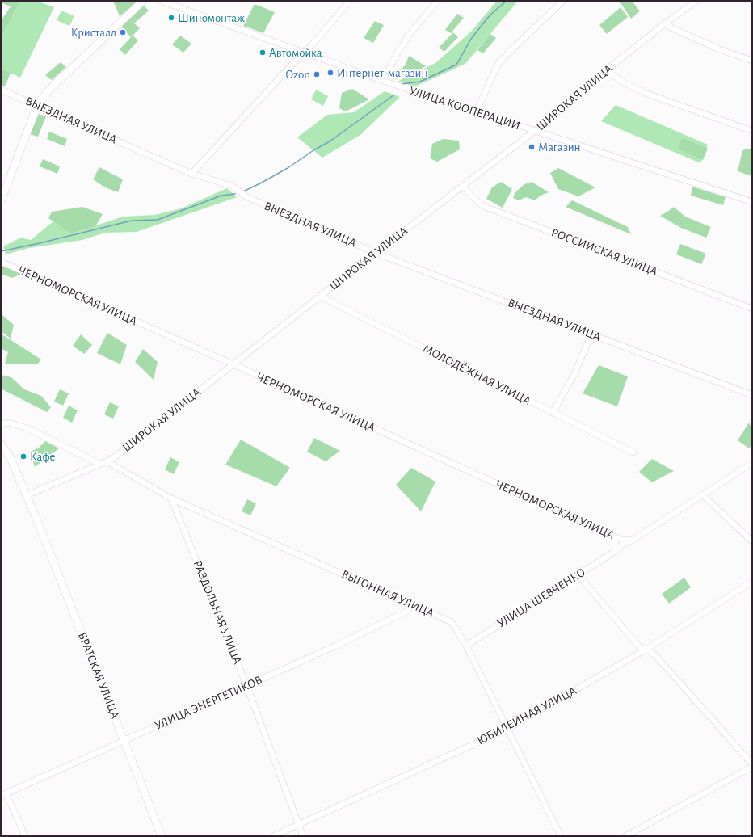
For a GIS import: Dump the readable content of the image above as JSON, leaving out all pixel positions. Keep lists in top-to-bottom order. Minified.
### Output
{"streets":{"main road":["БРАТСКАЯ УЛИЦА"],"street":["ШИРОКАЯ УЛИЦА","УЛИЦА КООПЕРАЦИИ","ВЫЕЗДНАЯ УЛИЦА","РОССИЙСКАЯ УЛИЦА","ЧЕРНОМОРСКАЯ УЛИЦА","МОЛОДЁЖНАЯ УЛИЦА","ВЫГОННАЯ УЛИЦА","УЛИЦА ШЕВЧЕНКО","РАЗДОЛЬНАЯ УЛИЦА","УЛИЦА ЭНЕРГЕТИКОВ","ЮБИЛЕЙНАЯ УЛИЦА"]},"crossings":[["ШИРОКАЯ УЛИЦА","УЛИЦА КООПЕРАЦИИ"],["ШИРОКАЯ УЛИЦА","ВЫЕЗДНАЯ УЛИЦА"],["ШИРОКАЯ УЛИЦА","РОССИЙСКАЯ УЛИЦА"],["ШИРОКАЯ УЛИЦА","ЧЕРНОМОРСКАЯ УЛИЦА"],["ШИРОКАЯ УЛИЦА","МОЛОДЁЖНАЯ УЛИЦА"],["ШИРОКАЯ УЛИЦА","ВЫГОННАЯ УЛИЦА"],["ШИРОКАЯ УЛИЦА","БРАТСКАЯ УЛИЦА"],["ЧЕРНОМОРСКАЯ УЛИЦА","УЛИЦА ШЕВЧЕНКО"],["ВЫГОННАЯ УЛИЦА","УЛИЦА ШЕВЧЕНКО"],["ВЫГОННАЯ УЛИЦА","РАЗДОЛЬНАЯ УЛИЦА"],["ВЫГОННАЯ УЛИЦА","УЛИЦА ЭНЕРГЕТИКОВ"],["ВЫГОННАЯ УЛИЦА","ЮБИЛЕЙНАЯ УЛИЦА"],["РАЗДОЛЬНАЯ УЛИЦА","УЛИЦА ЭНЕРГЕТИКОВ"],["РАЗДОЛЬНАЯ УЛИЦА","ЮБИЛЕЙНАЯ УЛИЦА"],["БРАТСКАЯ УЛИЦА","УЛИЦА ЭНЕРГЕТИКОВ"]],"places":["Шиномонтаж","Кристалл","Автомойка","Интернет-магазин","Ozon","Магазин","Кафе"]}
